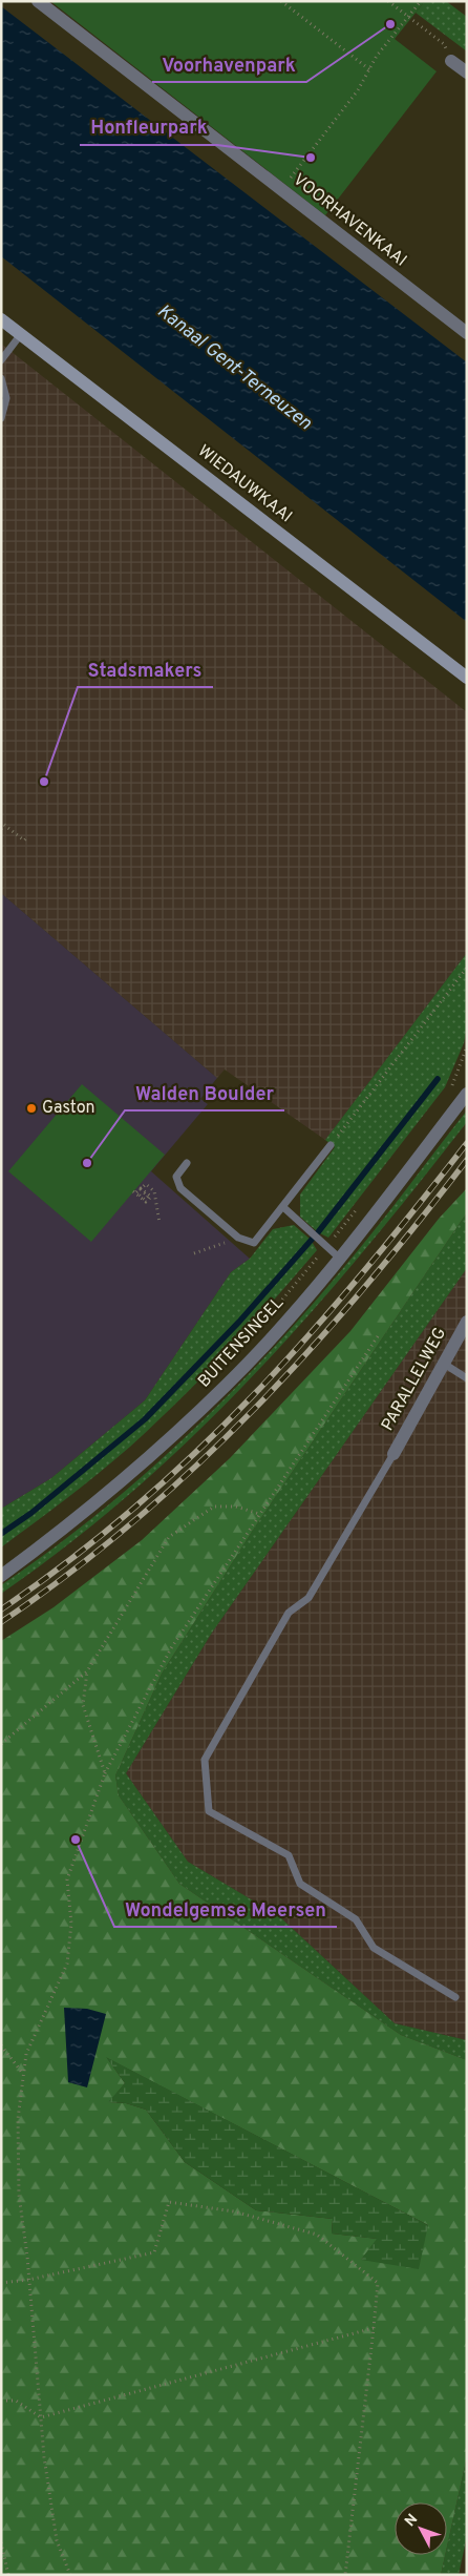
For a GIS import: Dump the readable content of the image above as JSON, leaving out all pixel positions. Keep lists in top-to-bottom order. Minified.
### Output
{"streets":{"main road":["WIEDAUWKAAI"],"street":["VOORHAVENKAAI","BUITENSINGEL","PARALLELWEG"]},"water":["Kanaal Gent-Terneuzen"],"places":["Voorhavenpark","Honfleurpark","Stadsmakers","Gaston","Walden Boulder","Wondelgemse Meersen"],"north":"top left"}
